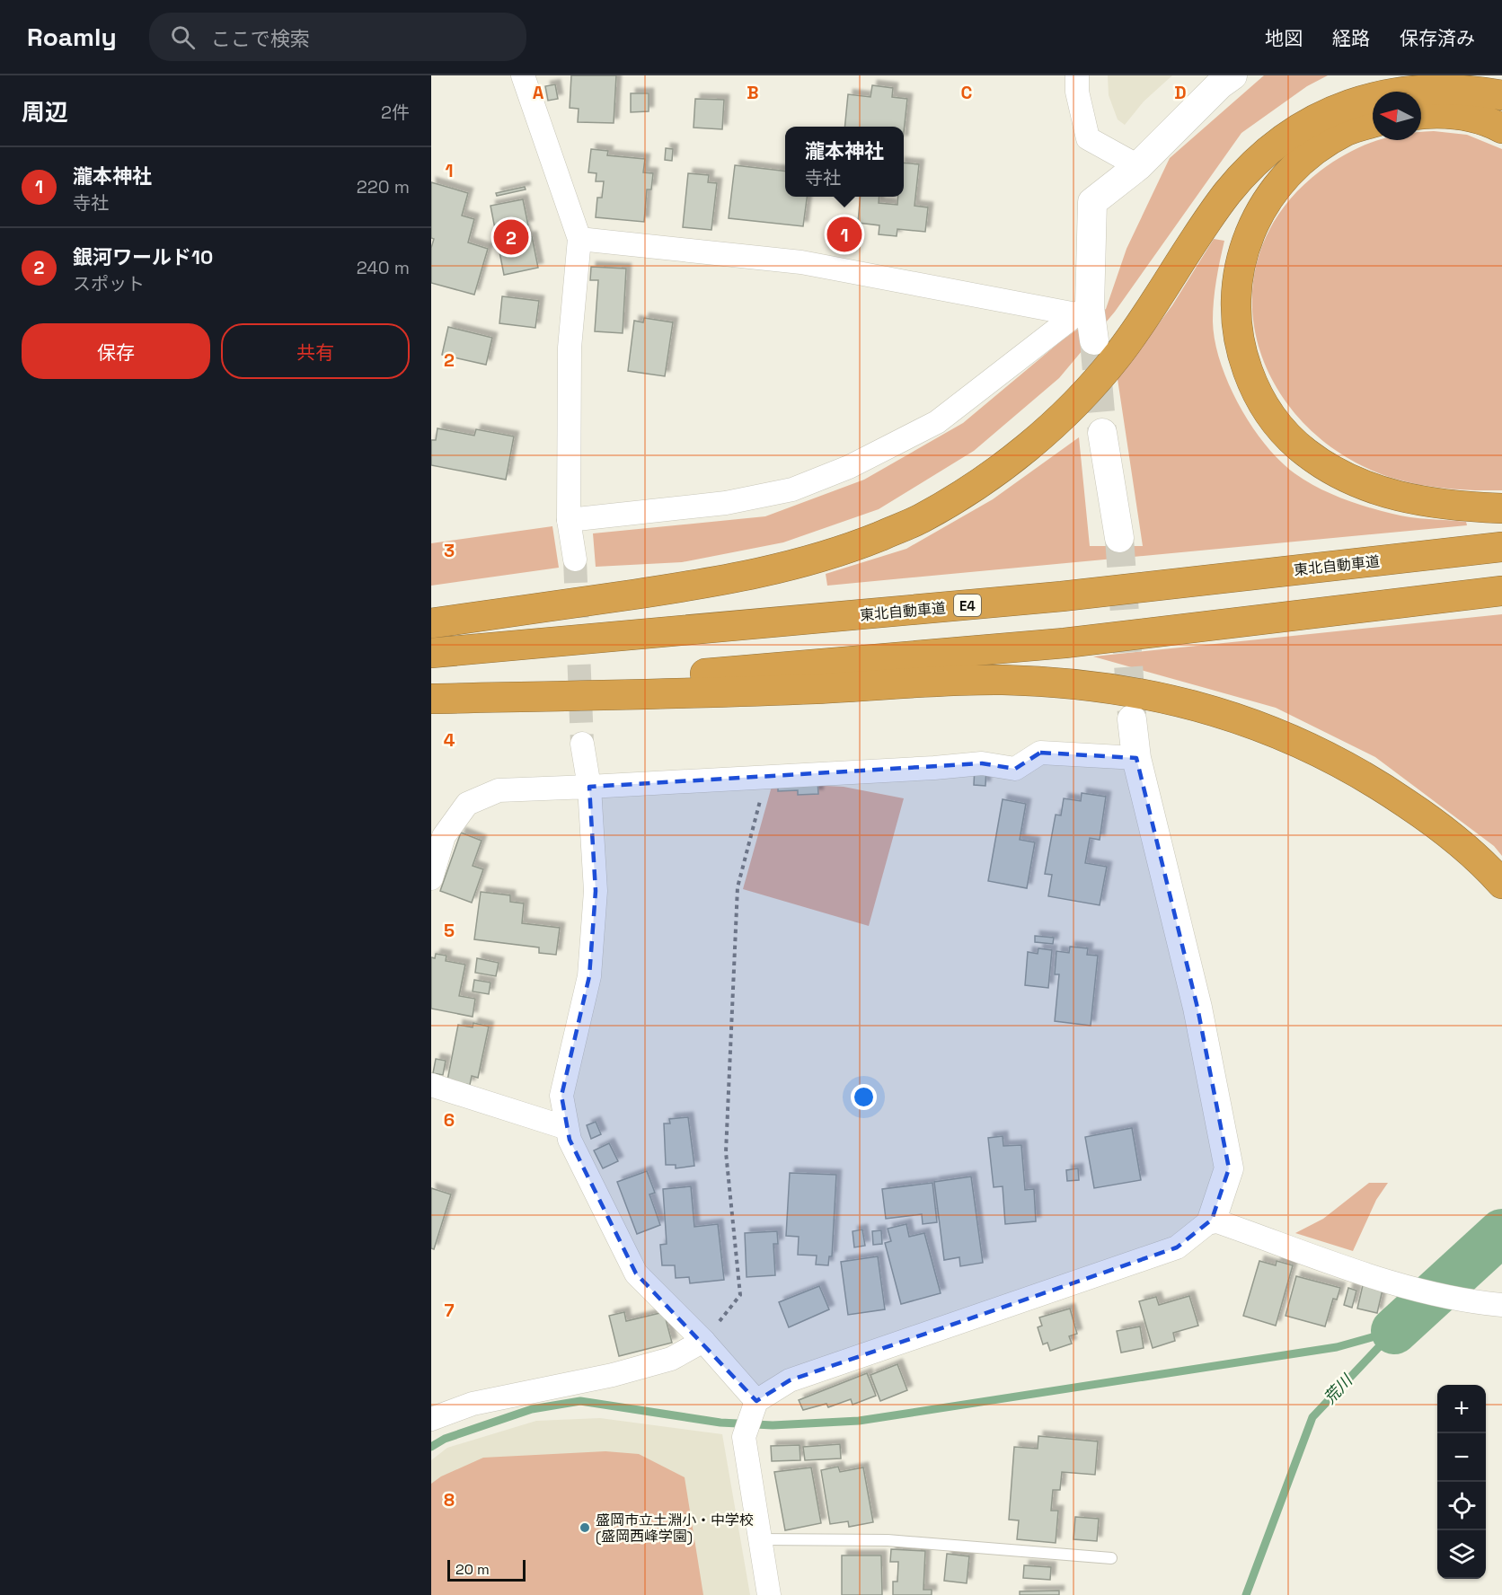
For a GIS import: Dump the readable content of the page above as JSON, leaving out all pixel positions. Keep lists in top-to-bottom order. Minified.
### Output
{"streets":{"highway":["東北自動車道","E4"]},"water":["荒川"],"places":["盛岡市立土淵小・中学校 (盛岡西峰学園)"],"scale_bar":"20 m","north":"left","page":{"header":"Roamly","search":"ここで検索","nav":["地図","経路","保存済み"],"heading":["周辺","2件"],"popup":["瀧本神社","寺社"],"list":[{"mark":"1","name":"瀧本神社","note":"寺社","value":"220 m"},{"mark":"2","name":"銀河ワールド10","note":"スポット","value":"240 m"}],"pins":["1","2"],"buttons":["保存","共有"],"map_buttons":["+","−"],"scale":"20 m"},"grid":{"columns":["A","B","C","D"],"rows":["1","2","3","4","5","6","7","8"]}}
